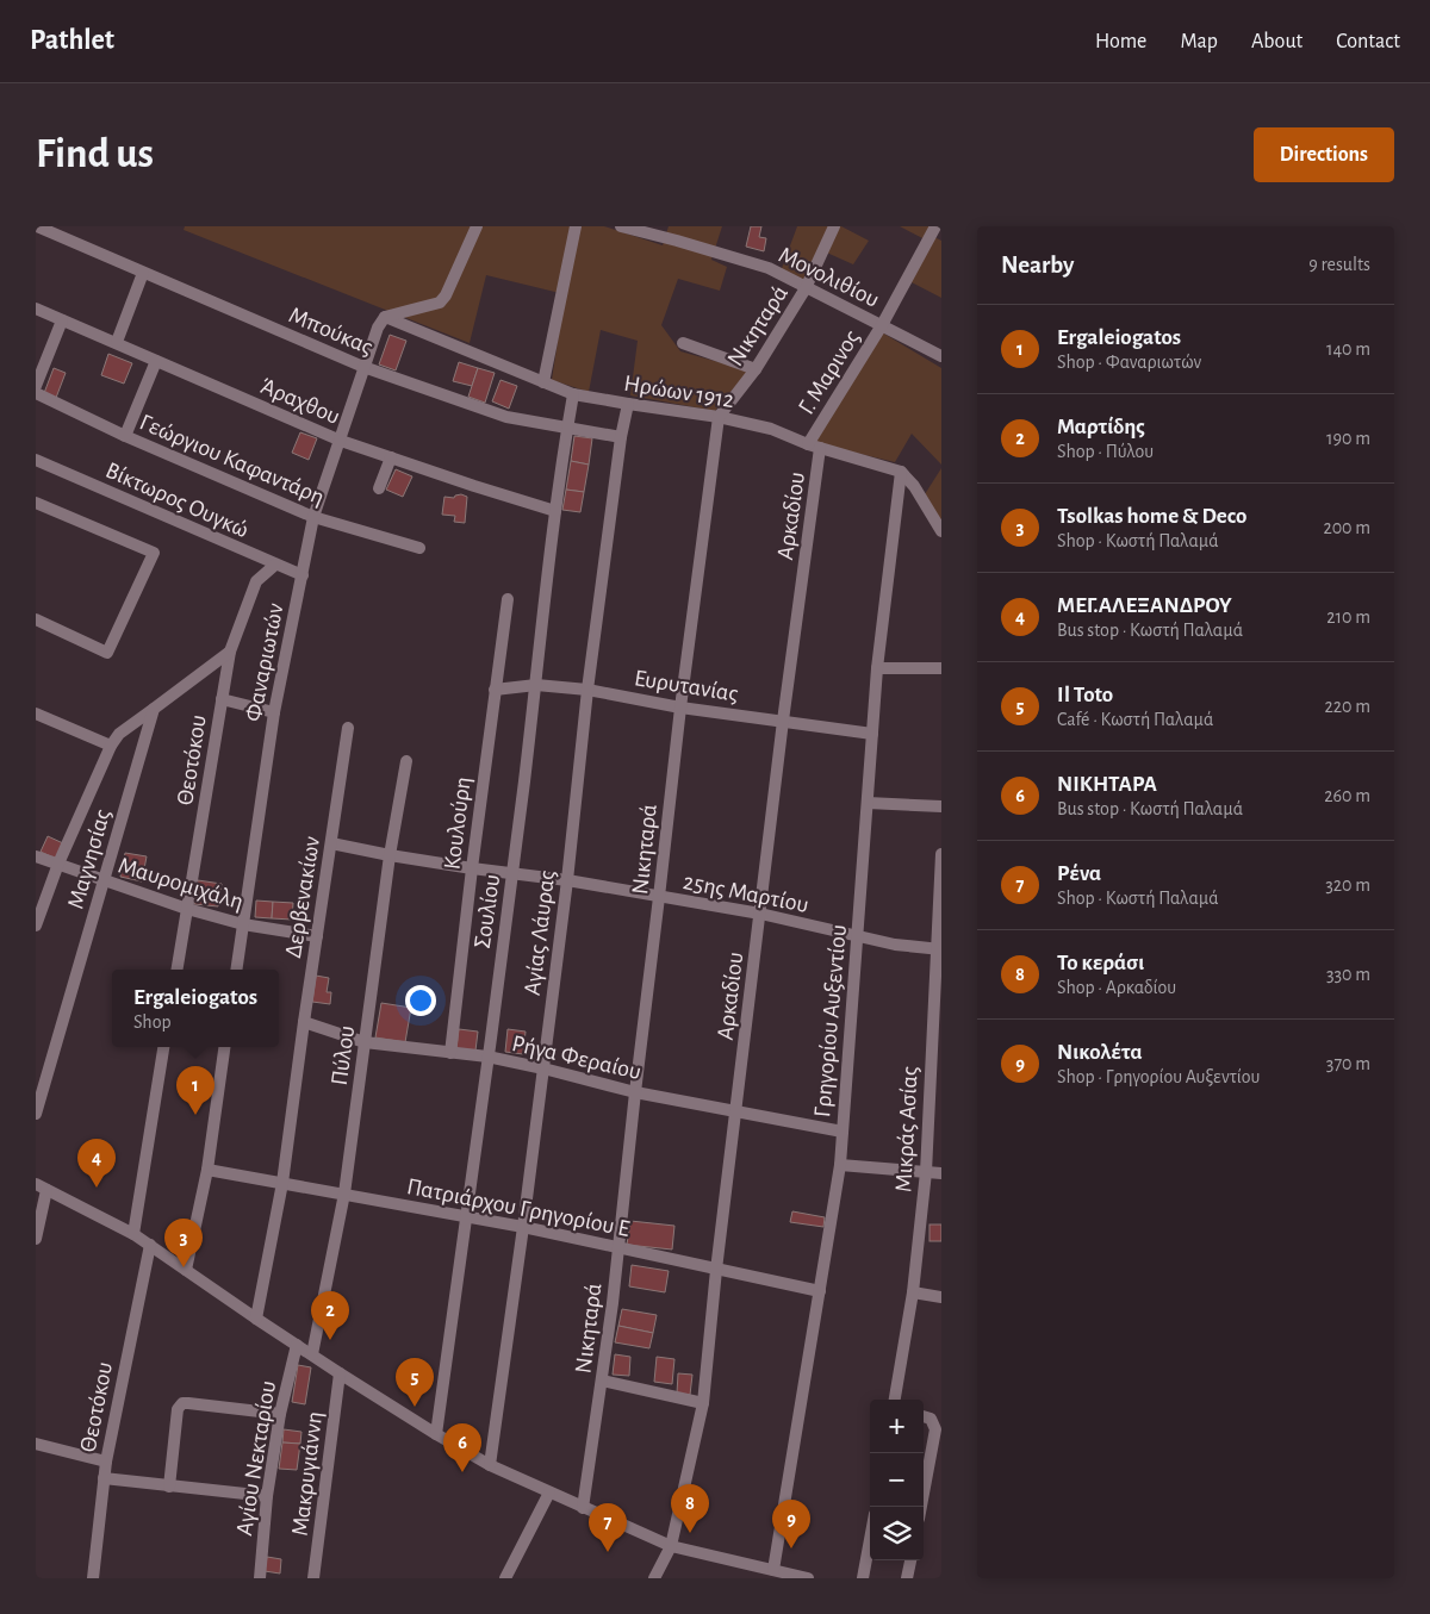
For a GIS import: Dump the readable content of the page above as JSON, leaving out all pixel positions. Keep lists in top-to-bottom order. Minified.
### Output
{"streets":{"street":["Μονολιθίου","Νικηταρά","Μπούκας","Γ. Μαρινος","Ηρώων 1912","Άραχθου","Γεώργιου Καφαντάρη","Βίκτωρος Ουγκώ","Αρκαδίου","Φαναριωτών","Ευρυτανίας","Θεοτόκου","Κουλούρη","Μαγνησίας","Μαυρομιχάλη","25ης Μαρτίου","Δερβενακίων","Σουλίου","Αγίας Λάυρας","Γρηγορίου Αυξεντίου","Πύλου","Ρήγα Φεραίου","Μικράς Ασίας","Πατριάρχου Γρηγορίου Ε","Αγίου Νεκταρίου","Μακρυγιάννη"]},"crossings":[["Μονολιθίου","Νικηταρά"],["Μονολιθίου","Γ. Μαρινος"],["Νικηταρά","Ηρώων 1912"],["Νικηταρά","Ευρυτανίας"],["Νικηταρά","25ης Μαρτίου"],["Νικηταρά","Ρήγα Φεραίου"],["Νικηταρά","Πατριάρχου Γρηγορίου Ε"],["Μπούκας","Φαναριωτών"],["Μπούκας","Σουλίου"],["Μπούκας","Αγίας Λάυρας"],["Γ. Μαρινος","Ηρώων 1912"],["Γ. Μαρινος","Αρκαδίου"],["Ηρώων 1912","Αρκαδίου"],["Ηρώων 1912","Φαναριωτών"],["Ηρώων 1912","Σουλίου"],["Ηρώων 1912","Αγίας Λάυρας"],["Ηρώων 1912","Γρηγορίου Αυξεντίου"],["Άραχθου","Φαναριωτών"],["Άραχθου","Σουλίου"],["Γεώργιου Καφαντάρη","Φαναριωτών"],["Βίκτωρος Ουγκώ","Φαναριωτών"],["Βίκτωρος Ουγκώ","Θεοτόκου"],["Αρκαδίου","Ευρυτανίας"],["Αρκαδίου","25ης Μαρτίου"],["Αρκαδίου","Ρήγα Φεραίου"],["Αρκαδίου","Πατριάρχου Γρηγορίου Ε"],["Φαναριωτών","Μαυρομιχάλη"],["Ευρυτανίας","Κουλούρη"],["Ευρυτανίας","Σουλίου"],["Ευρυτανίας","Αγίας Λάυρας"],["Ευρυτανίας","Γρηγορίου Αυξεντίου"],["Θεοτόκου","Μαυρομιχάλη"],["Κουλούρη","25ης Μαρτίου"],["Κουλούρη","Ρήγα Φεραίου"],["Μαγνησίας","Μαυρομιχάλη"],["Μαυρομιχάλη","Δερβενακίων"],["25ης Μαρτίου","Δερβενακίων"],["25ης Μαρτίου","Σουλίου"],["25ης Μαρτίου","Αγίας Λάυρας"],["25ης Μαρτίου","Γρηγορίου Αυξεντίου"],["25ης Μαρτίου","Πύλου"],["25ης Μαρτίου","Μικράς Ασίας"],["Δερβενακίων","Ρήγα Φεραίου"],["Δερβενακίων","Πατριάρχου Γρηγορίου Ε"],["Σουλίου","Ρήγα Φεραίου"],["Σουλίου","Πατριάρχου Γρηγορίου Ε"],["Αγίας Λάυρας","Ρήγα Φεραίου"],["Αγίας Λάυρας","Πατριάρχου Γρηγορίου Ε"],["Γρηγορίου Αυξεντίου","Ρήγα Φεραίου"],["Γρηγορίου Αυξεντίου","Πατριάρχου Γρηγορίου Ε"],["Πύλου","Ρήγα Φεραίου"],["Πύλου","Πατριάρχου Γρηγορίου Ε"]],"page":{"header":"Pathlet","nav":["Home","Map","About","Contact"],"buttons":"Directions","title":"Find us","heading":["Nearby","9 results"],"list":[{"mark":"1","name":"Ergaleiogatos","note":"Shop · Φαναριωτών","value":"140 m"},{"mark":"2","name":"Μαρτίδης","note":"Shop · Πύλου","value":"190 m"},{"mark":"3","name":"Tsolkas home & Deco","note":"Shop · Κωστή Παλαμά","value":"200 m"},{"mark":"4","name":"ΜΕΓ.ΑΛΕΞΑΝΔΡΟΥ","note":"Bus stop · Κωστή Παλαμά","value":"210 m"},{"mark":"5","name":"Il Toto","note":"Café · Κωστή Παλαμά","value":"220 m"},{"mark":"6","name":"ΝΙΚΗΤΑΡΑ","note":"Bus stop · Κωστή Παλαμά","value":"260 m"},{"mark":"7","name":"Ρένα","note":"Shop · Κωστή Παλαμά","value":"320 m"},{"mark":"8","name":"Το κεράσι","note":"Shop · Αρκαδίου","value":"330 m"},{"mark":"9","name":"Νικολέτα","note":"Shop · Γρηγορίου Αυξεντίου","value":"370 m"}],"popup":["Ergaleiogatos","Shop"],"pins":["1","4","3","2","5","6","8","9","7"],"map_buttons":["+","−"]}}
